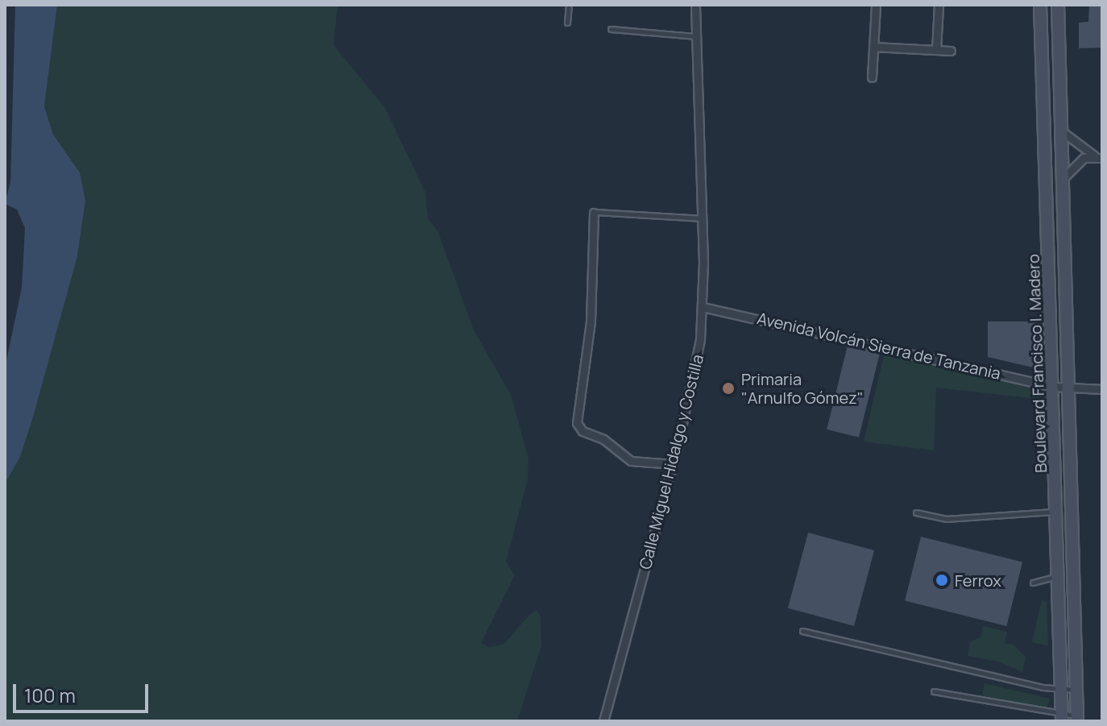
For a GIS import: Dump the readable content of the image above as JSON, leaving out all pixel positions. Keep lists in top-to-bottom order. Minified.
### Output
{"streets":{"main road":["Boulevard Francisco I. Madero"],"street":["Avenida Volcán Sierra de Tanzania","Calle Miguel Hidalgo y Costilla"]},"crossings":[["Avenida Volcán Sierra de Tanzania","Boulevard Francisco I. Madero"],["Avenida Volcán Sierra de Tanzania","Calle Miguel Hidalgo y Costilla"]],"places":["Primaria \"Arnulfo Gómez\"","Ferrox"],"scale_bar":"100 m"}
